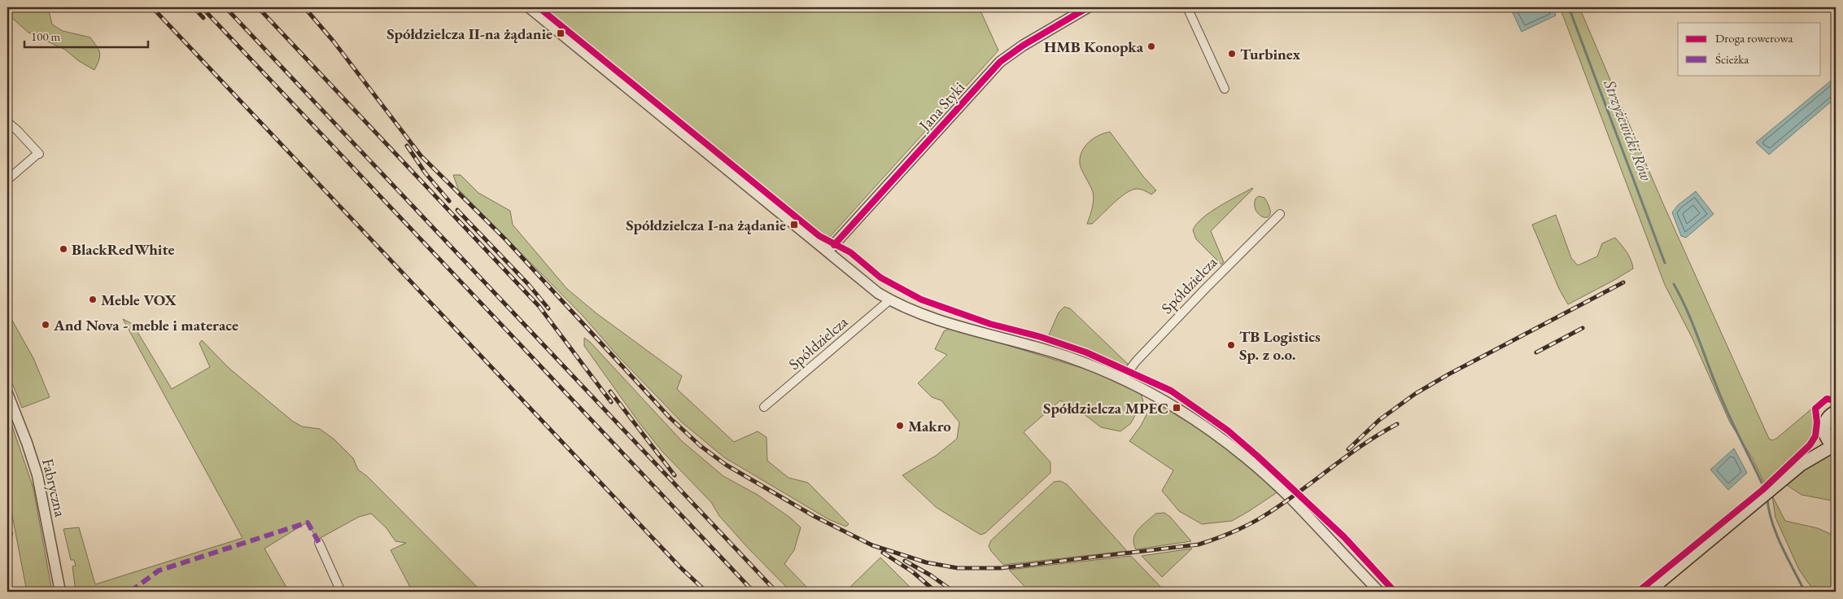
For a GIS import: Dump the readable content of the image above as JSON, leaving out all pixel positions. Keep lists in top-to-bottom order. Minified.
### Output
{"streets":{"street":["Jana Styki","Spółdzielcza","Fabryczna"]},"water":["Strzyżewicki Rów"],"places":{"transit":["Spółdzielcza II-na żądanie","Spółdzielcza I-na żądanie","Spółdzielcza MPEC"],"other":["HMB Konopka","Turbinex","BlackRedWhite","Meble VOX","And Nova - meble i materace","TB Logistics Sp. z o.o.","Makro"]},"legend":["Droga rowerowa","Ścieżka"],"scale_bar":"100 m"}
